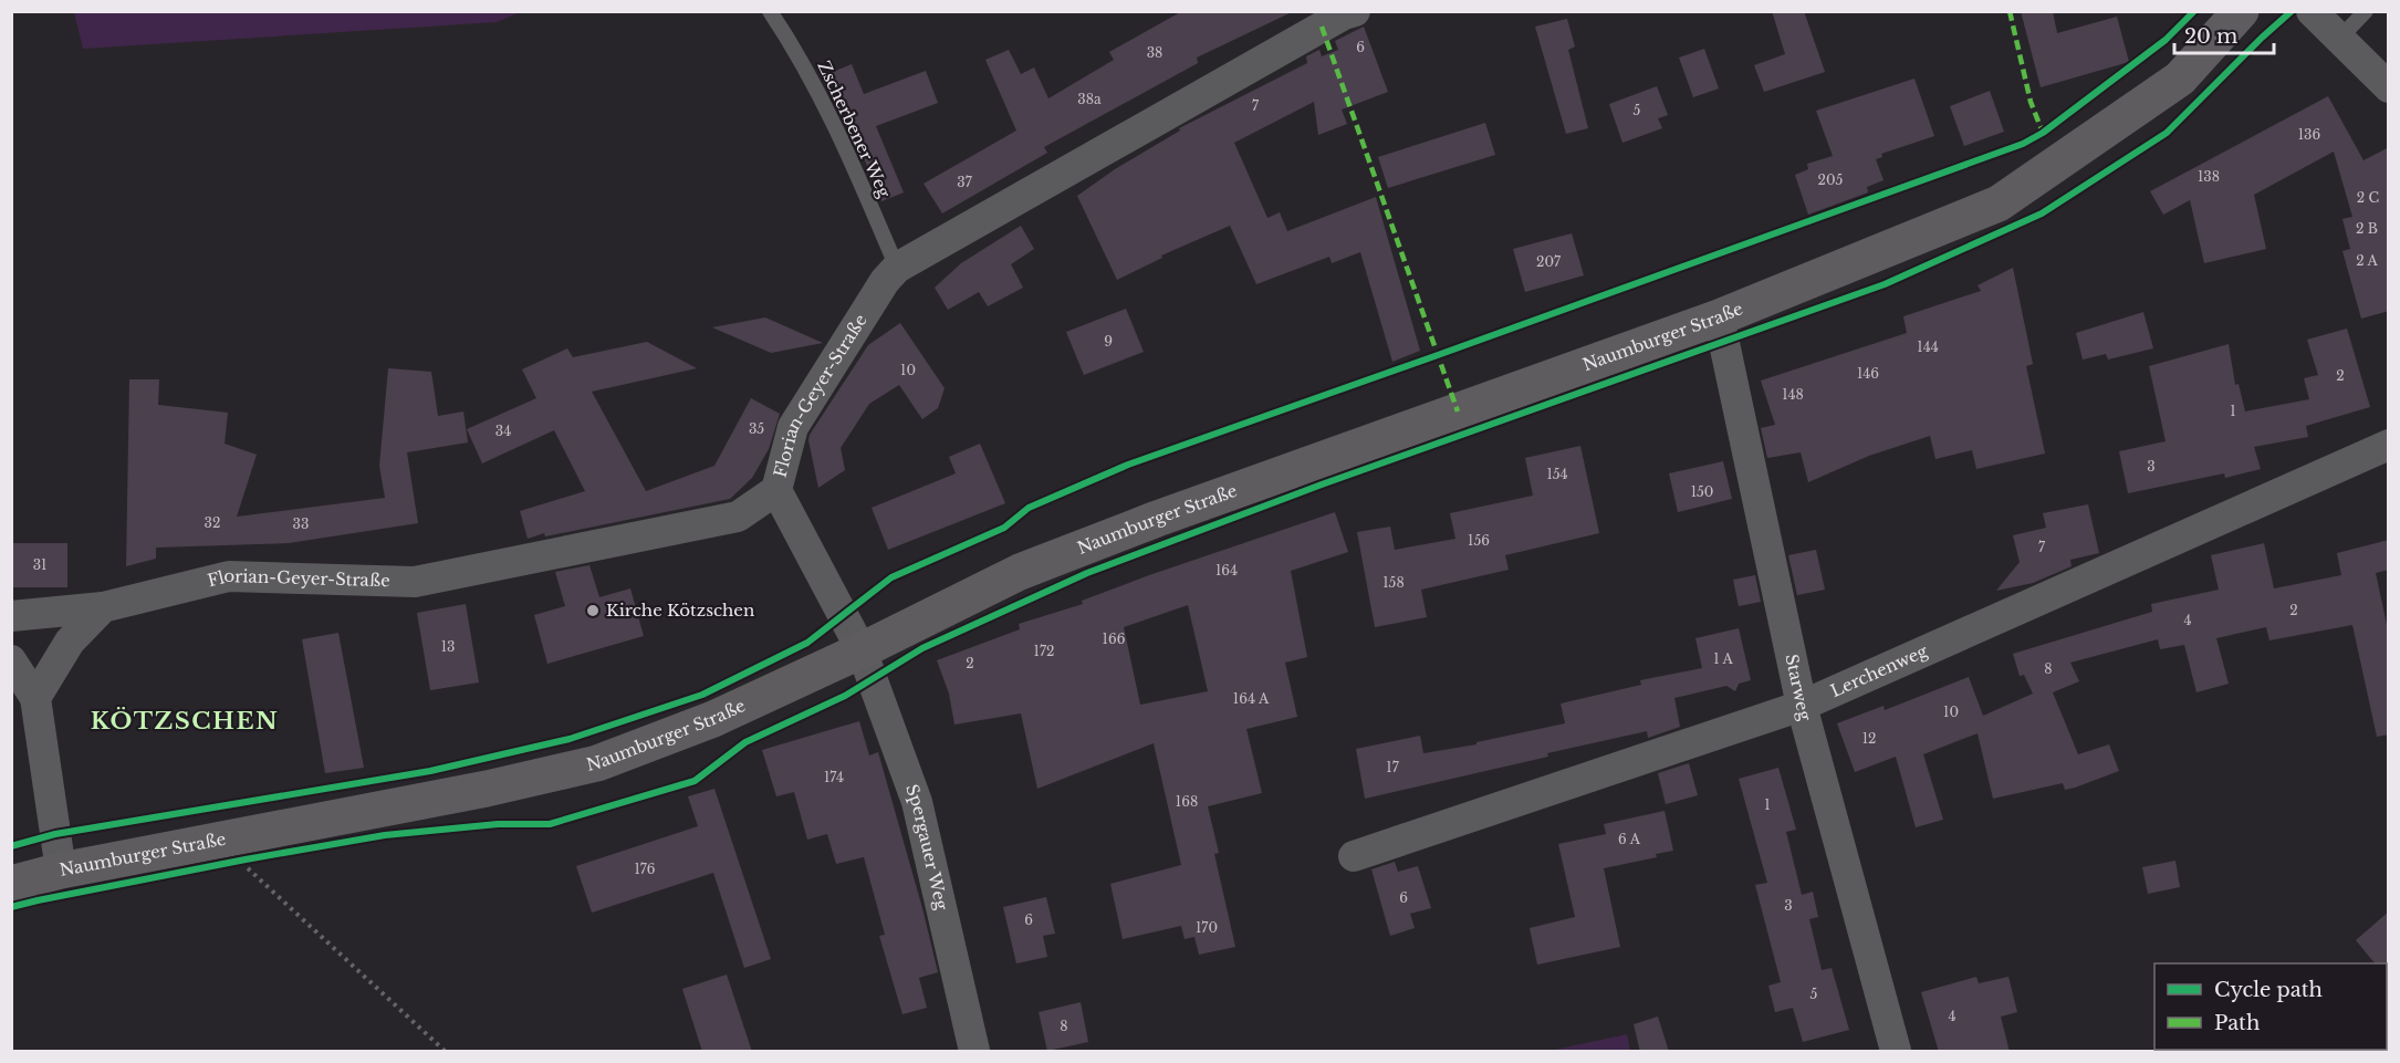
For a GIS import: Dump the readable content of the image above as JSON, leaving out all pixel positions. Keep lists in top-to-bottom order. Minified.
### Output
{"streets":{"street":["Naumburger Straße","Florian-Geyer-Straße","Lerchenweg","Starweg","Spergauer Weg"],"lane":["Zscherbener Weg"]},"crossings":[["Zscherbener Weg","Florian-Geyer-Straße"],["Naumburger Straße","Starweg"],["Naumburger Straße","Spergauer Weg"],["Florian-Geyer-Straße","Spergauer Weg"],["Lerchenweg","Starweg"]],"districts":["KÖTZSCHEN"],"places":["Kirche Kötzschen"],"house_numbers":["6","38","38a","7","5","136","138","205","37","2 C","2 B","2 A","207","9","144","10","146","2","148","1","35","34","3","154","150","32","33","156","7","31","164","158","2","4","166","13","172","1 A","2","8","164 A","10","12","17","174","168","1","6 A","176","6","3","6","170","5","4","8"],"legend":["Cycle path","Path"],"scale_bar":"20 m"}
